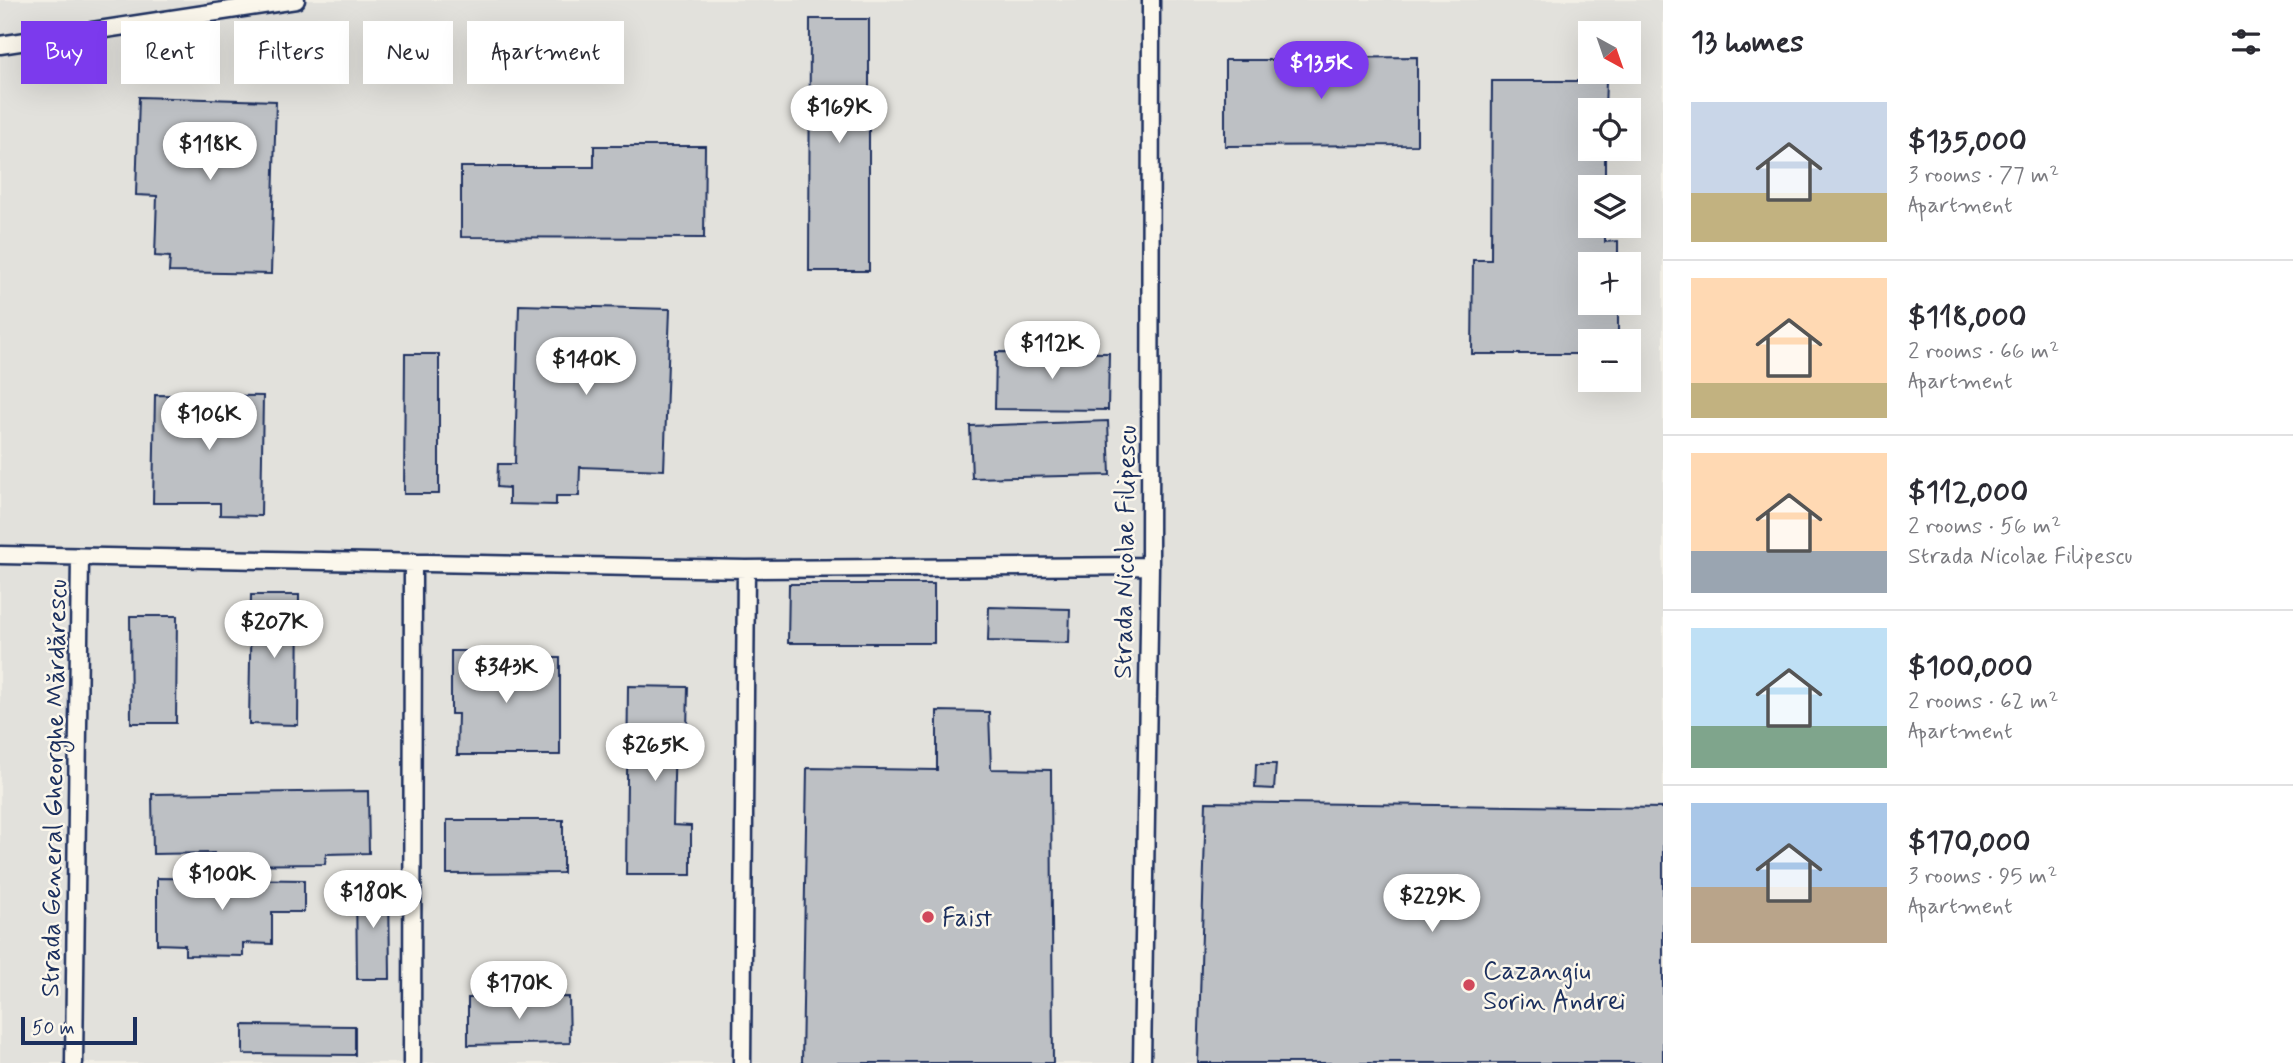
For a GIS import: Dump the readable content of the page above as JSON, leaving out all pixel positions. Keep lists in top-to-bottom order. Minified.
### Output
{"streets":{"street":["Strada Nicolae Filipescu","Strada General Gheorghe Mărdărescu"]},"crossings":[["Strada Nicolae Filipescu","Strada General Gheorghe Mărdărescu"]],"places":["Faist","Cazangiu Sorin Andrei"],"scale_bar":"50 m","north":"bottom right","page":{"heading":"13 homes","map_buttons":["+","−"],"chip":["Buy","Rent","Filters","New","Apartment"],"price":["$135K","$169K","$118K","$112K","$140K","$106K","$207K","$343K","$265K","$100K","$180K","$229K","$170K"],"list":[{"name":"$135,000","note":"3 rooms · 77 m² · Apartment"},{"name":"$118,000","note":"2 rooms · 66 m² · Apartment"},{"name":"$112,000","note":"2 rooms · 56 m² · Strada Nicolae Filipescu"},{"name":"$100,000","note":"2 rooms · 62 m² · Apartment"},{"name":"$170,000","note":"3 rooms · 95 m² · Apartment"}],"scale":"50 m"}}
